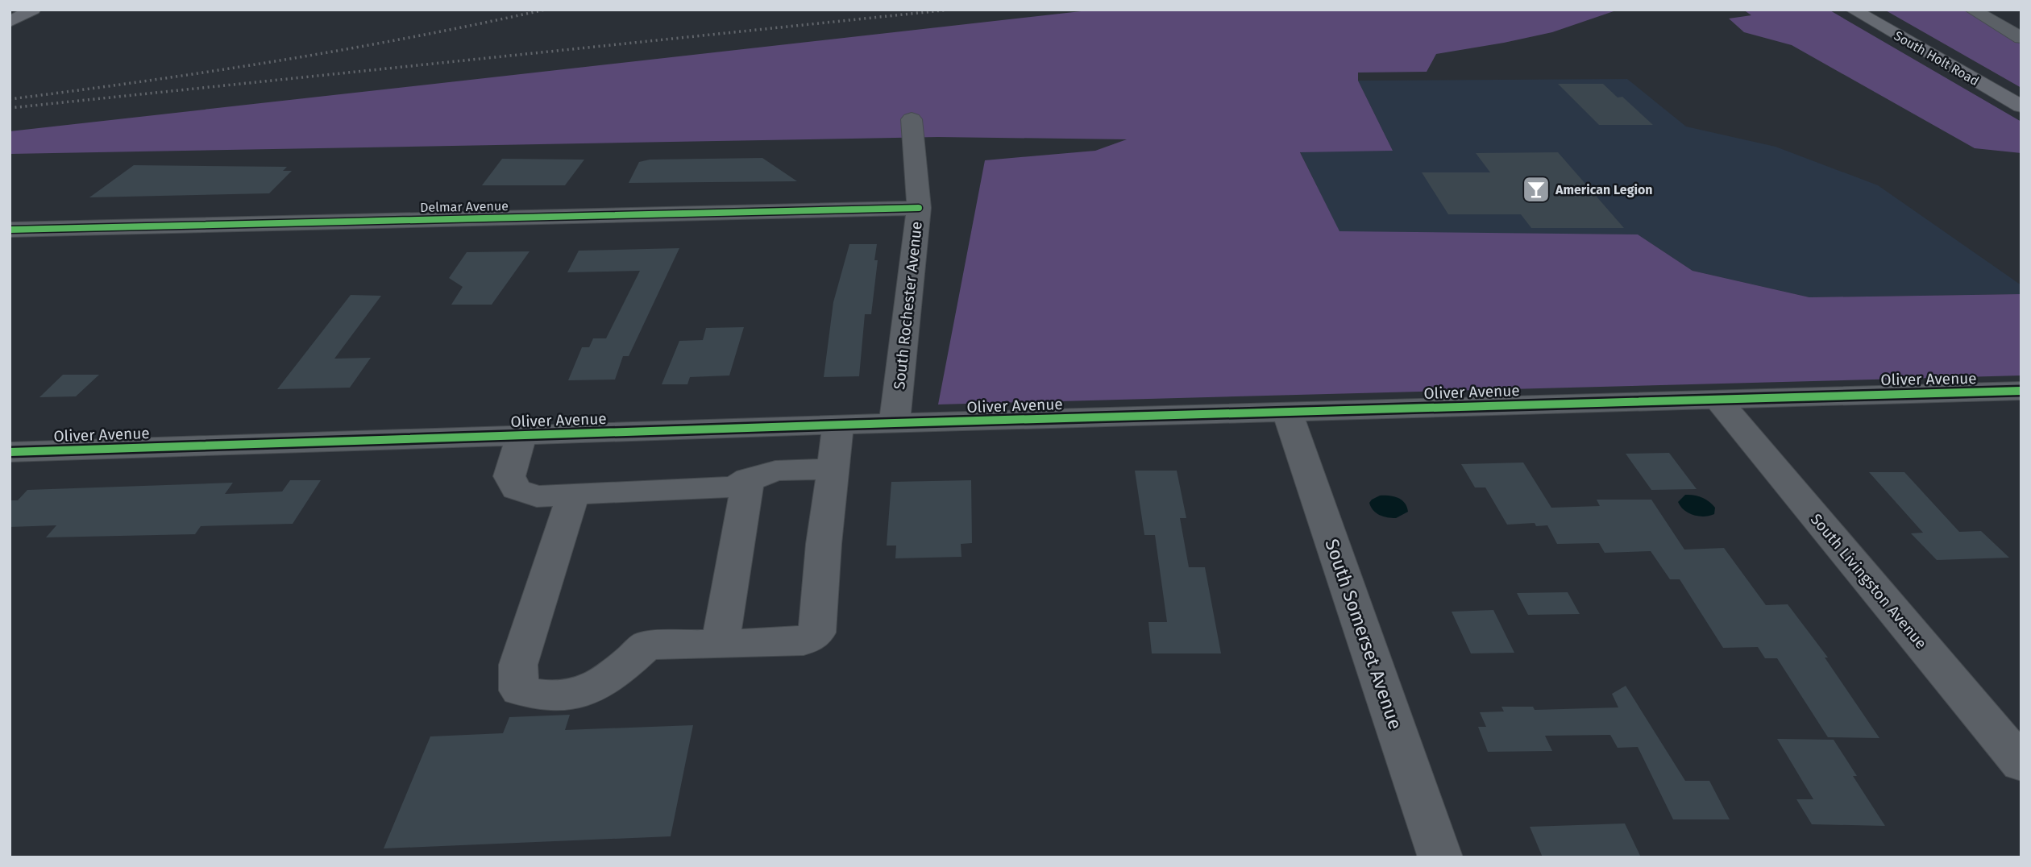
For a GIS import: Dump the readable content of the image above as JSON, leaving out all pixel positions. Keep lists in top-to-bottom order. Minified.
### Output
{"streets":{"main road":["South Holt Road"],"street":["Delmar Avenue","South Rochester Avenue","Oliver Avenue","South Livingston Avenue","South Somerset Avenue"]},"crossings":[["Delmar Avenue","South Rochester Avenue"],["South Rochester Avenue","Oliver Avenue"],["Oliver Avenue","South Livingston Avenue"],["Oliver Avenue","South Somerset Avenue"]],"places":{"bar":["American Legion"]}}
